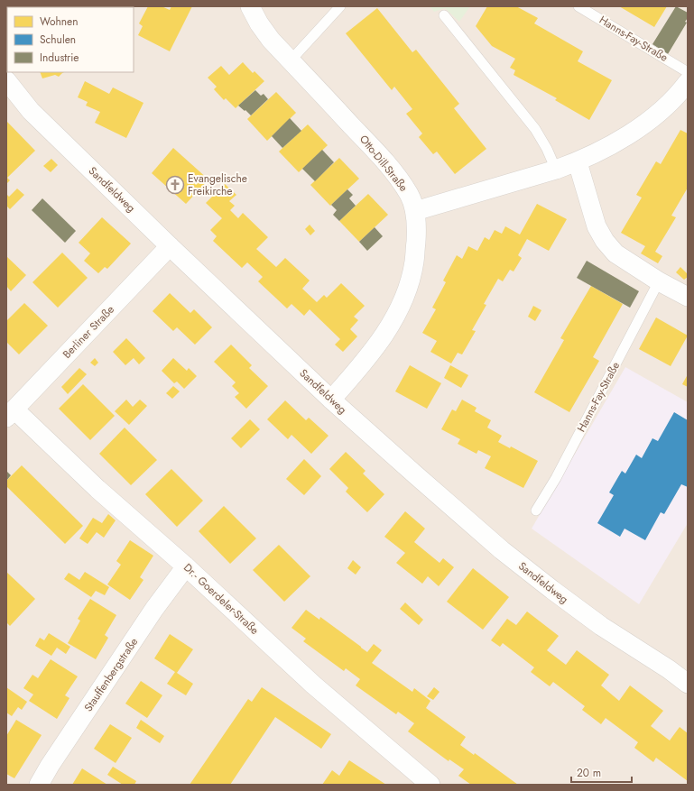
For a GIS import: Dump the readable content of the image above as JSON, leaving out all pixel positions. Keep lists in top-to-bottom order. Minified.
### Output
{"streets":{"street":["Otto-Dill-Straße","Sandfeldweg","Berliner Straße","Dr.- Goerdeler-Straße","Stauffenbergstraße"],"lane":["Hanns-Fay-Straße"]},"crossings":[["Otto-Dill-Straße","Sandfeldweg"],["Sandfeldweg","Berliner Straße"],["Berliner Straße","Dr.- Goerdeler-Straße"],["Dr.- Goerdeler-Straße","Stauffenbergstraße"]],"places":{"church":["Evangelische Freikirche"]},"legend":["Wohnen","Schulen","Industrie"],"scale_bar":"20 m"}
